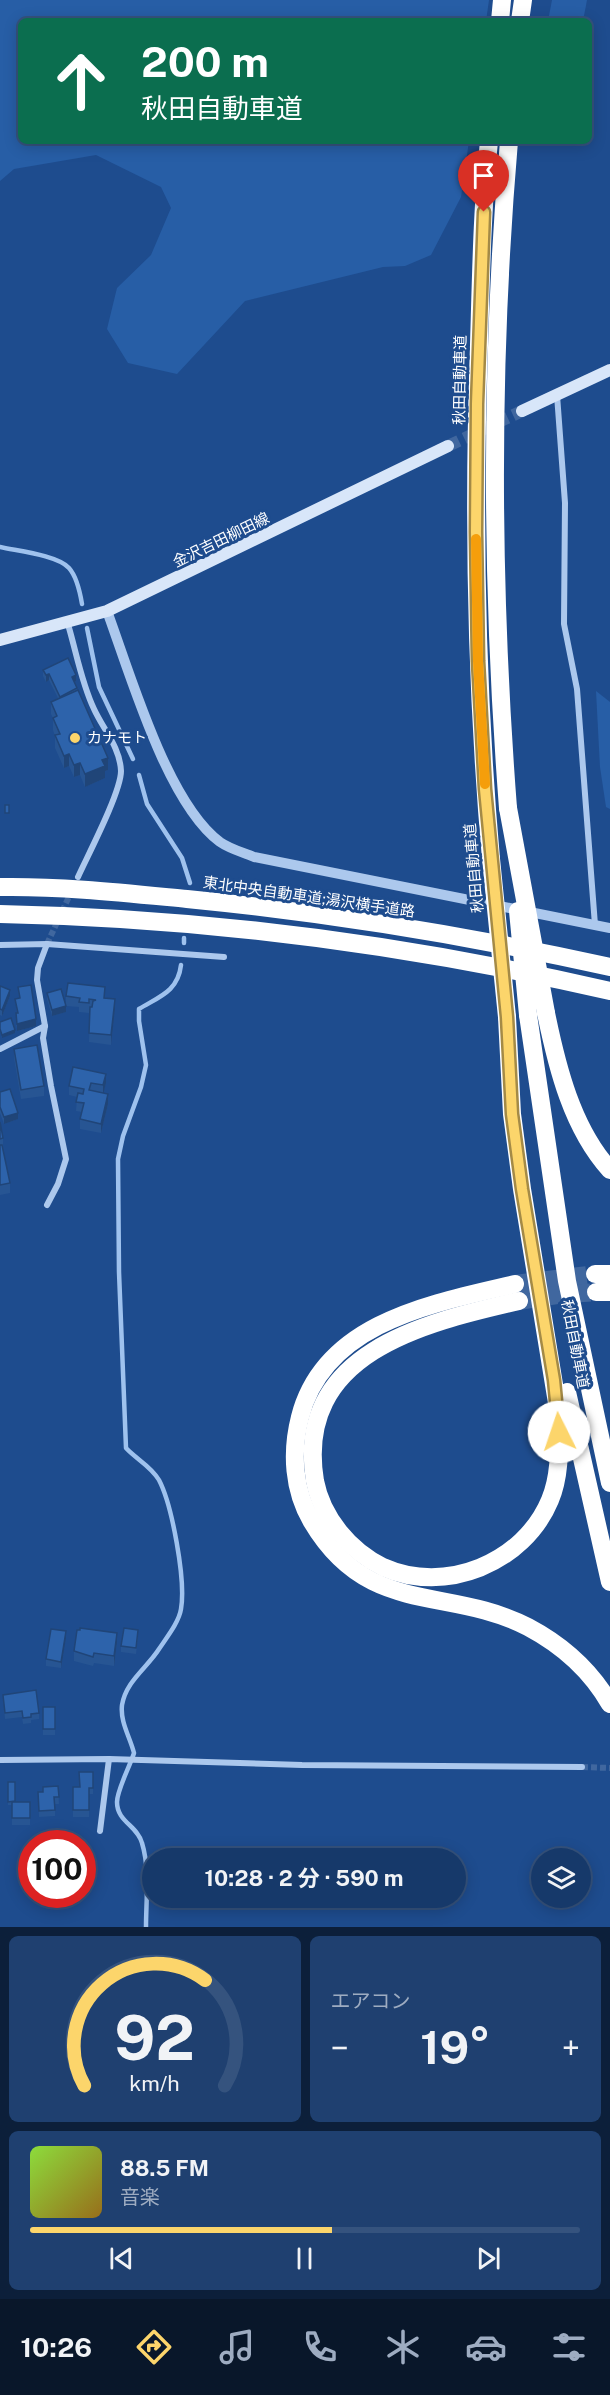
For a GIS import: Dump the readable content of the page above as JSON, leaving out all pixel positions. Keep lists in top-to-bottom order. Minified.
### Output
{"streets":{"highway":["秋田自動車道","東北中央自動車道;湯沢横手道路"],"main road":["金沢吉田柳田線"]},"places":["カナモト"],"page":{"turn":["200 m","秋田自動車道"],"limit":"100","trip":"10:28 · 2 分 · 590 m","tile":"エアコン","heat":["−","19°","+"],"song":["88.5 FM","音楽"],"tabs":"10:26","gauge":["92","km/h"]}}
